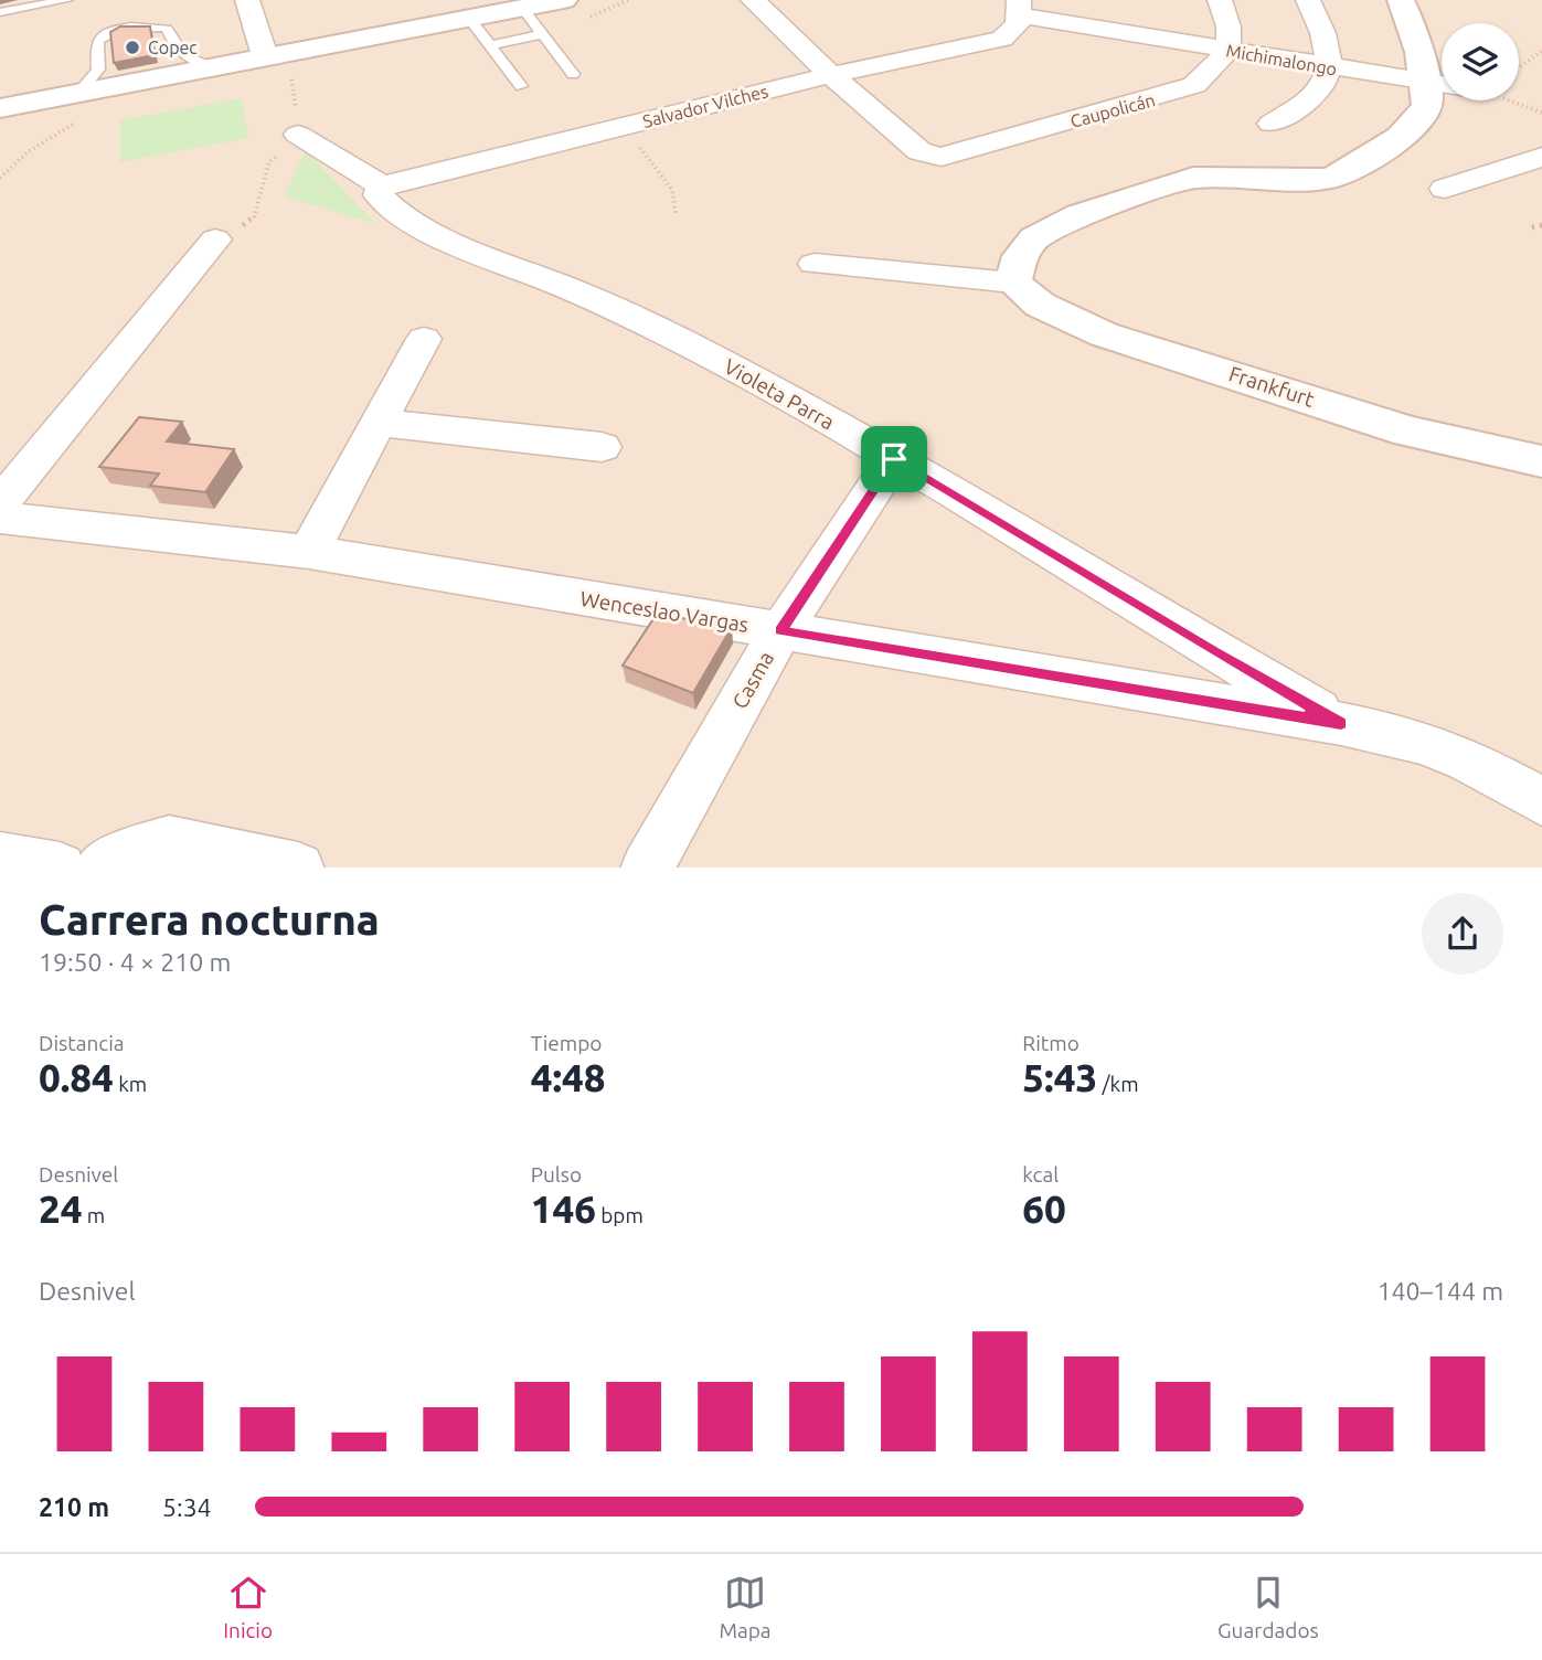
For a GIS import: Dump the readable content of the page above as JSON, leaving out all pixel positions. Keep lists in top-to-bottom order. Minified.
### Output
{"streets":{"street":["Michimalongo","Salvador Vilches","Caupolicán","Frankfurt","Violeta Parra","Wenceslao Vargas","Casma"]},"crossings":[["Michimalongo","Salvador Vilches"],["Michimalongo","Caupolicán"],["Salvador Vilches","Caupolicán"],["Salvador Vilches","Violeta Parra"],["Violeta Parra","Wenceslao Vargas"],["Violeta Parra","Casma"],["Wenceslao Vargas","Casma"]],"places":["Copec"],"page":{"heading":["Carrera nocturna","19:50 · 4 × 210 m"],"stats":[["Distancia","0.84 km"],["Tiempo","4:48"],["Ritmo","5:43 /km"],["Desnivel","24 m"],["Pulso","146 bpm"],["kcal","60"]],"chart":["Desnivel","140–144 m"],"list":[{"name":"210 m","note":"5:34"}],"tabs":["Inicio","Mapa","Guardados"]}}
